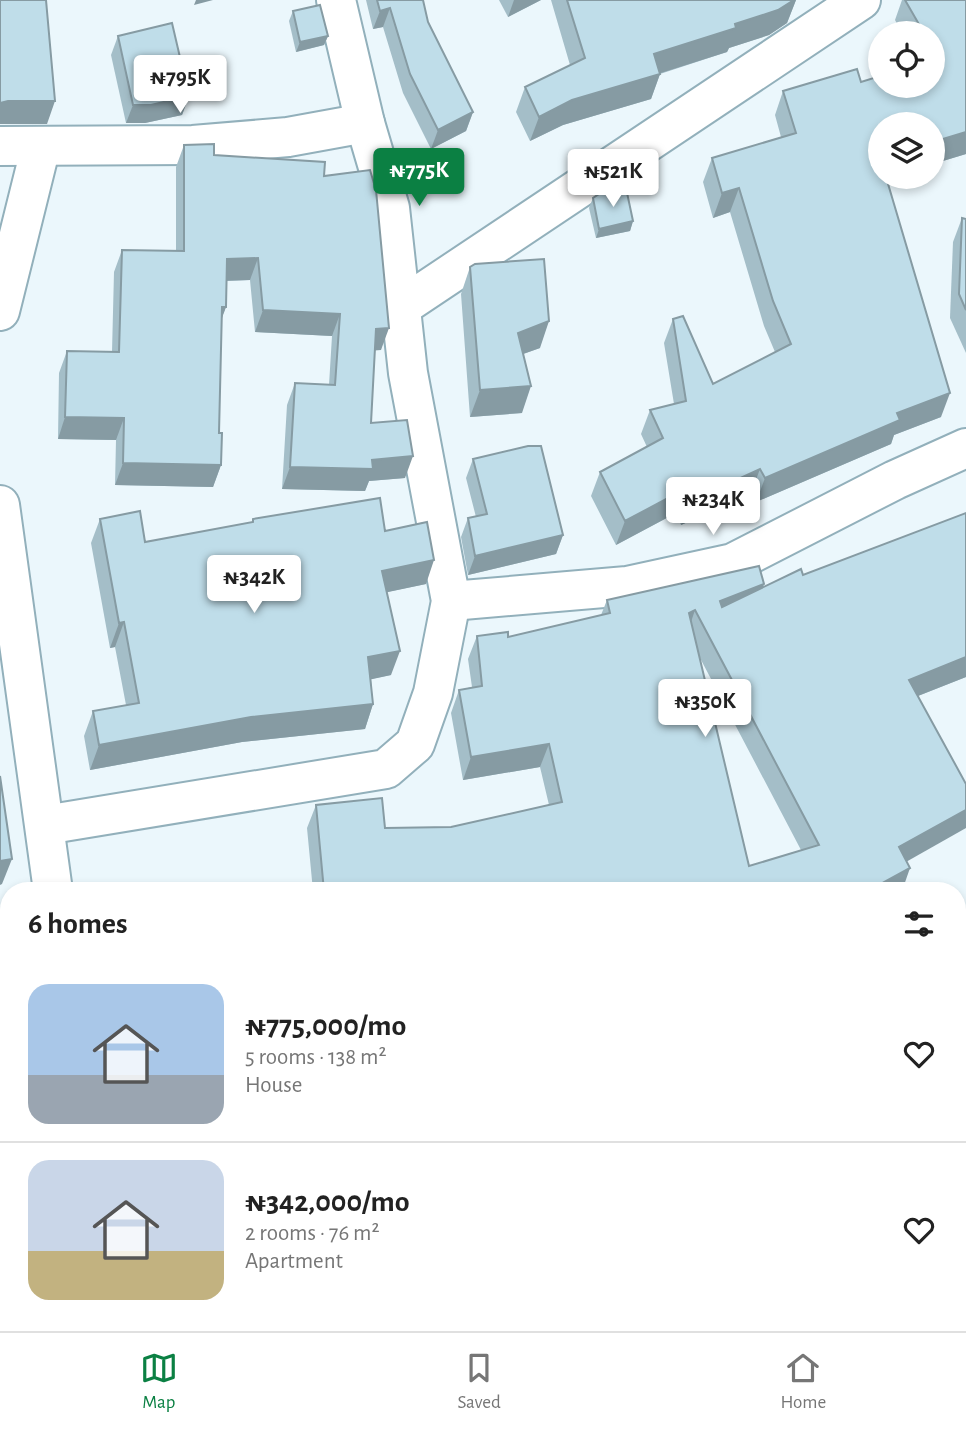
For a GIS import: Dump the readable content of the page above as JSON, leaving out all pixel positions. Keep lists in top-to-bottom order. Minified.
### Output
{"page":{"price":["₦795K","₦775K","₦521K","₦234K","₦342K","₦350K"],"heading":"6 homes","list":[{"name":"₦775,000/mo","note":"5 rooms · 138 m² · House"},{"name":"₦342,000/mo","note":"2 rooms · 76 m² · Apartment"}],"tabs":["Map","Saved","Home"]}}
